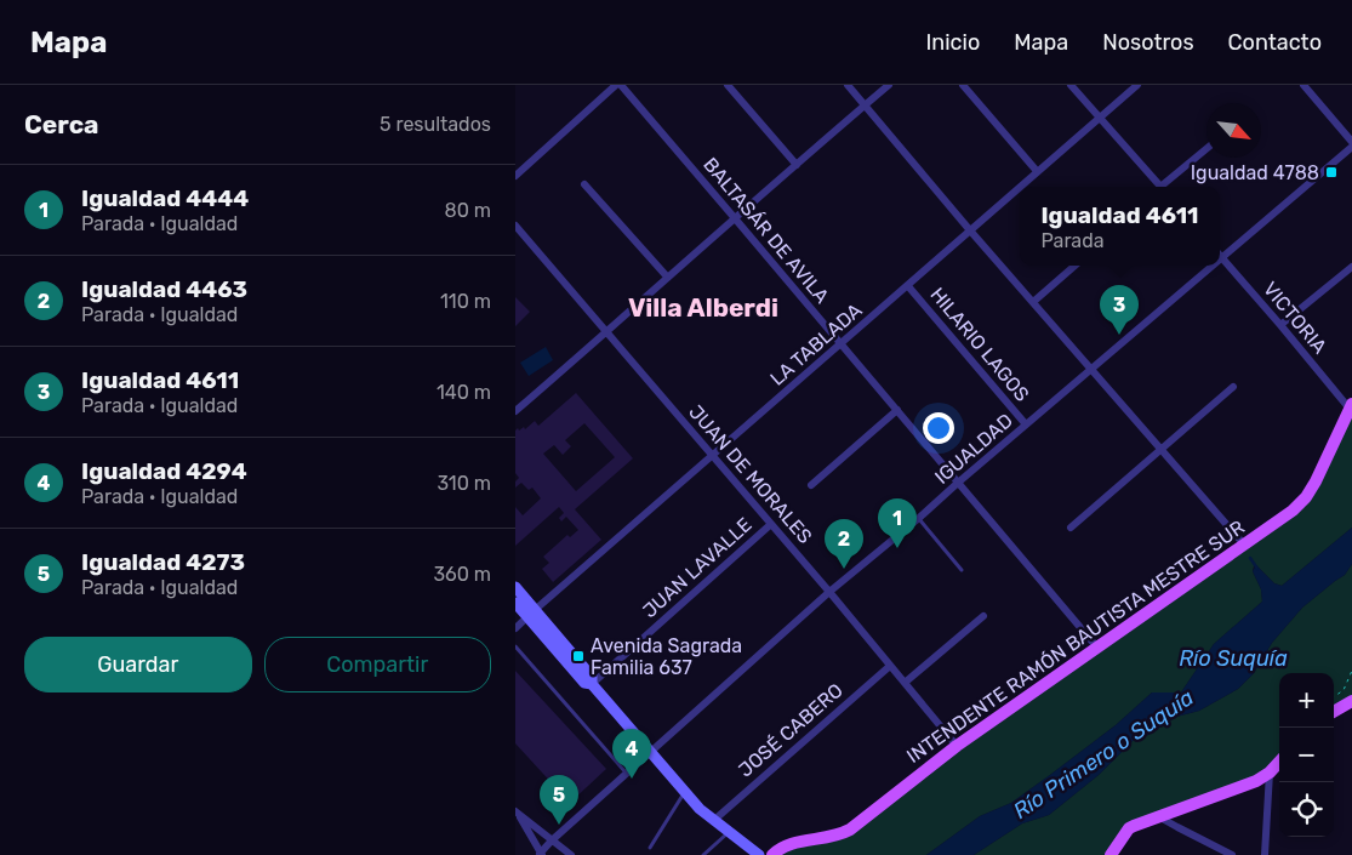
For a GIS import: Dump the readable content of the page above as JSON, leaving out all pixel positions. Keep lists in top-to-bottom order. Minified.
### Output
{"streets":{"main road":["INTENDENTE RAMÓN BAUTISTA MESTRE SUR"],"street":["BALTASÁR DE AVILA","VICTORIA","LA TABLADA","HILARIO LAGOS","IGUALDAD","JUAN DE MORALES","JUAN LAVALLE","JOSÉ CABERO"]},"crossings":[["BALTASÁR DE AVILA","LA TABLADA"],["BALTASÁR DE AVILA","IGUALDAD"],["BALTASÁR DE AVILA","INTENDENTE RAMÓN BAUTISTA MESTRE SUR"],["VICTORIA","IGUALDAD"],["VICTORIA","INTENDENTE RAMÓN BAUTISTA MESTRE SUR"],["LA TABLADA","HILARIO LAGOS"],["LA TABLADA","JUAN DE MORALES"],["HILARIO LAGOS","IGUALDAD"],["IGUALDAD","JUAN DE MORALES"],["JUAN DE MORALES","JUAN LAVALLE"],["JUAN DE MORALES","INTENDENTE RAMÓN BAUTISTA MESTRE SUR"],["JUAN DE MORALES","JOSÉ CABERO"]],"districts":["Villa Alberdi"],"water":["Río Suquía","Río Primero o Suquía"],"places":{"transit":["Igualdad 4788","Avenida Sagrada Familia 637"]},"north":"bottom right","page":{"header":"Mapa","nav":["Inicio","Mapa","Nosotros","Contacto"],"heading":["Cerca","5 resultados"],"list":[{"mark":"1","name":"Igualdad 4444","note":"Parada · Igualdad","value":"80 m"},{"mark":"2","name":"Igualdad 4463","note":"Parada · Igualdad","value":"110 m"},{"mark":"3","name":"Igualdad 4611","note":"Parada · Igualdad","value":"140 m"},{"mark":"4","name":"Igualdad 4294","note":"Parada · Igualdad","value":"310 m"},{"mark":"5","name":"Igualdad 4273","note":"Parada · Igualdad","value":"360 m"}],"popup":["Igualdad 4611","Parada"],"pins":["3","1","2","4","5"],"buttons":["Guardar","Compartir"],"map_buttons":["+","−"]}}
